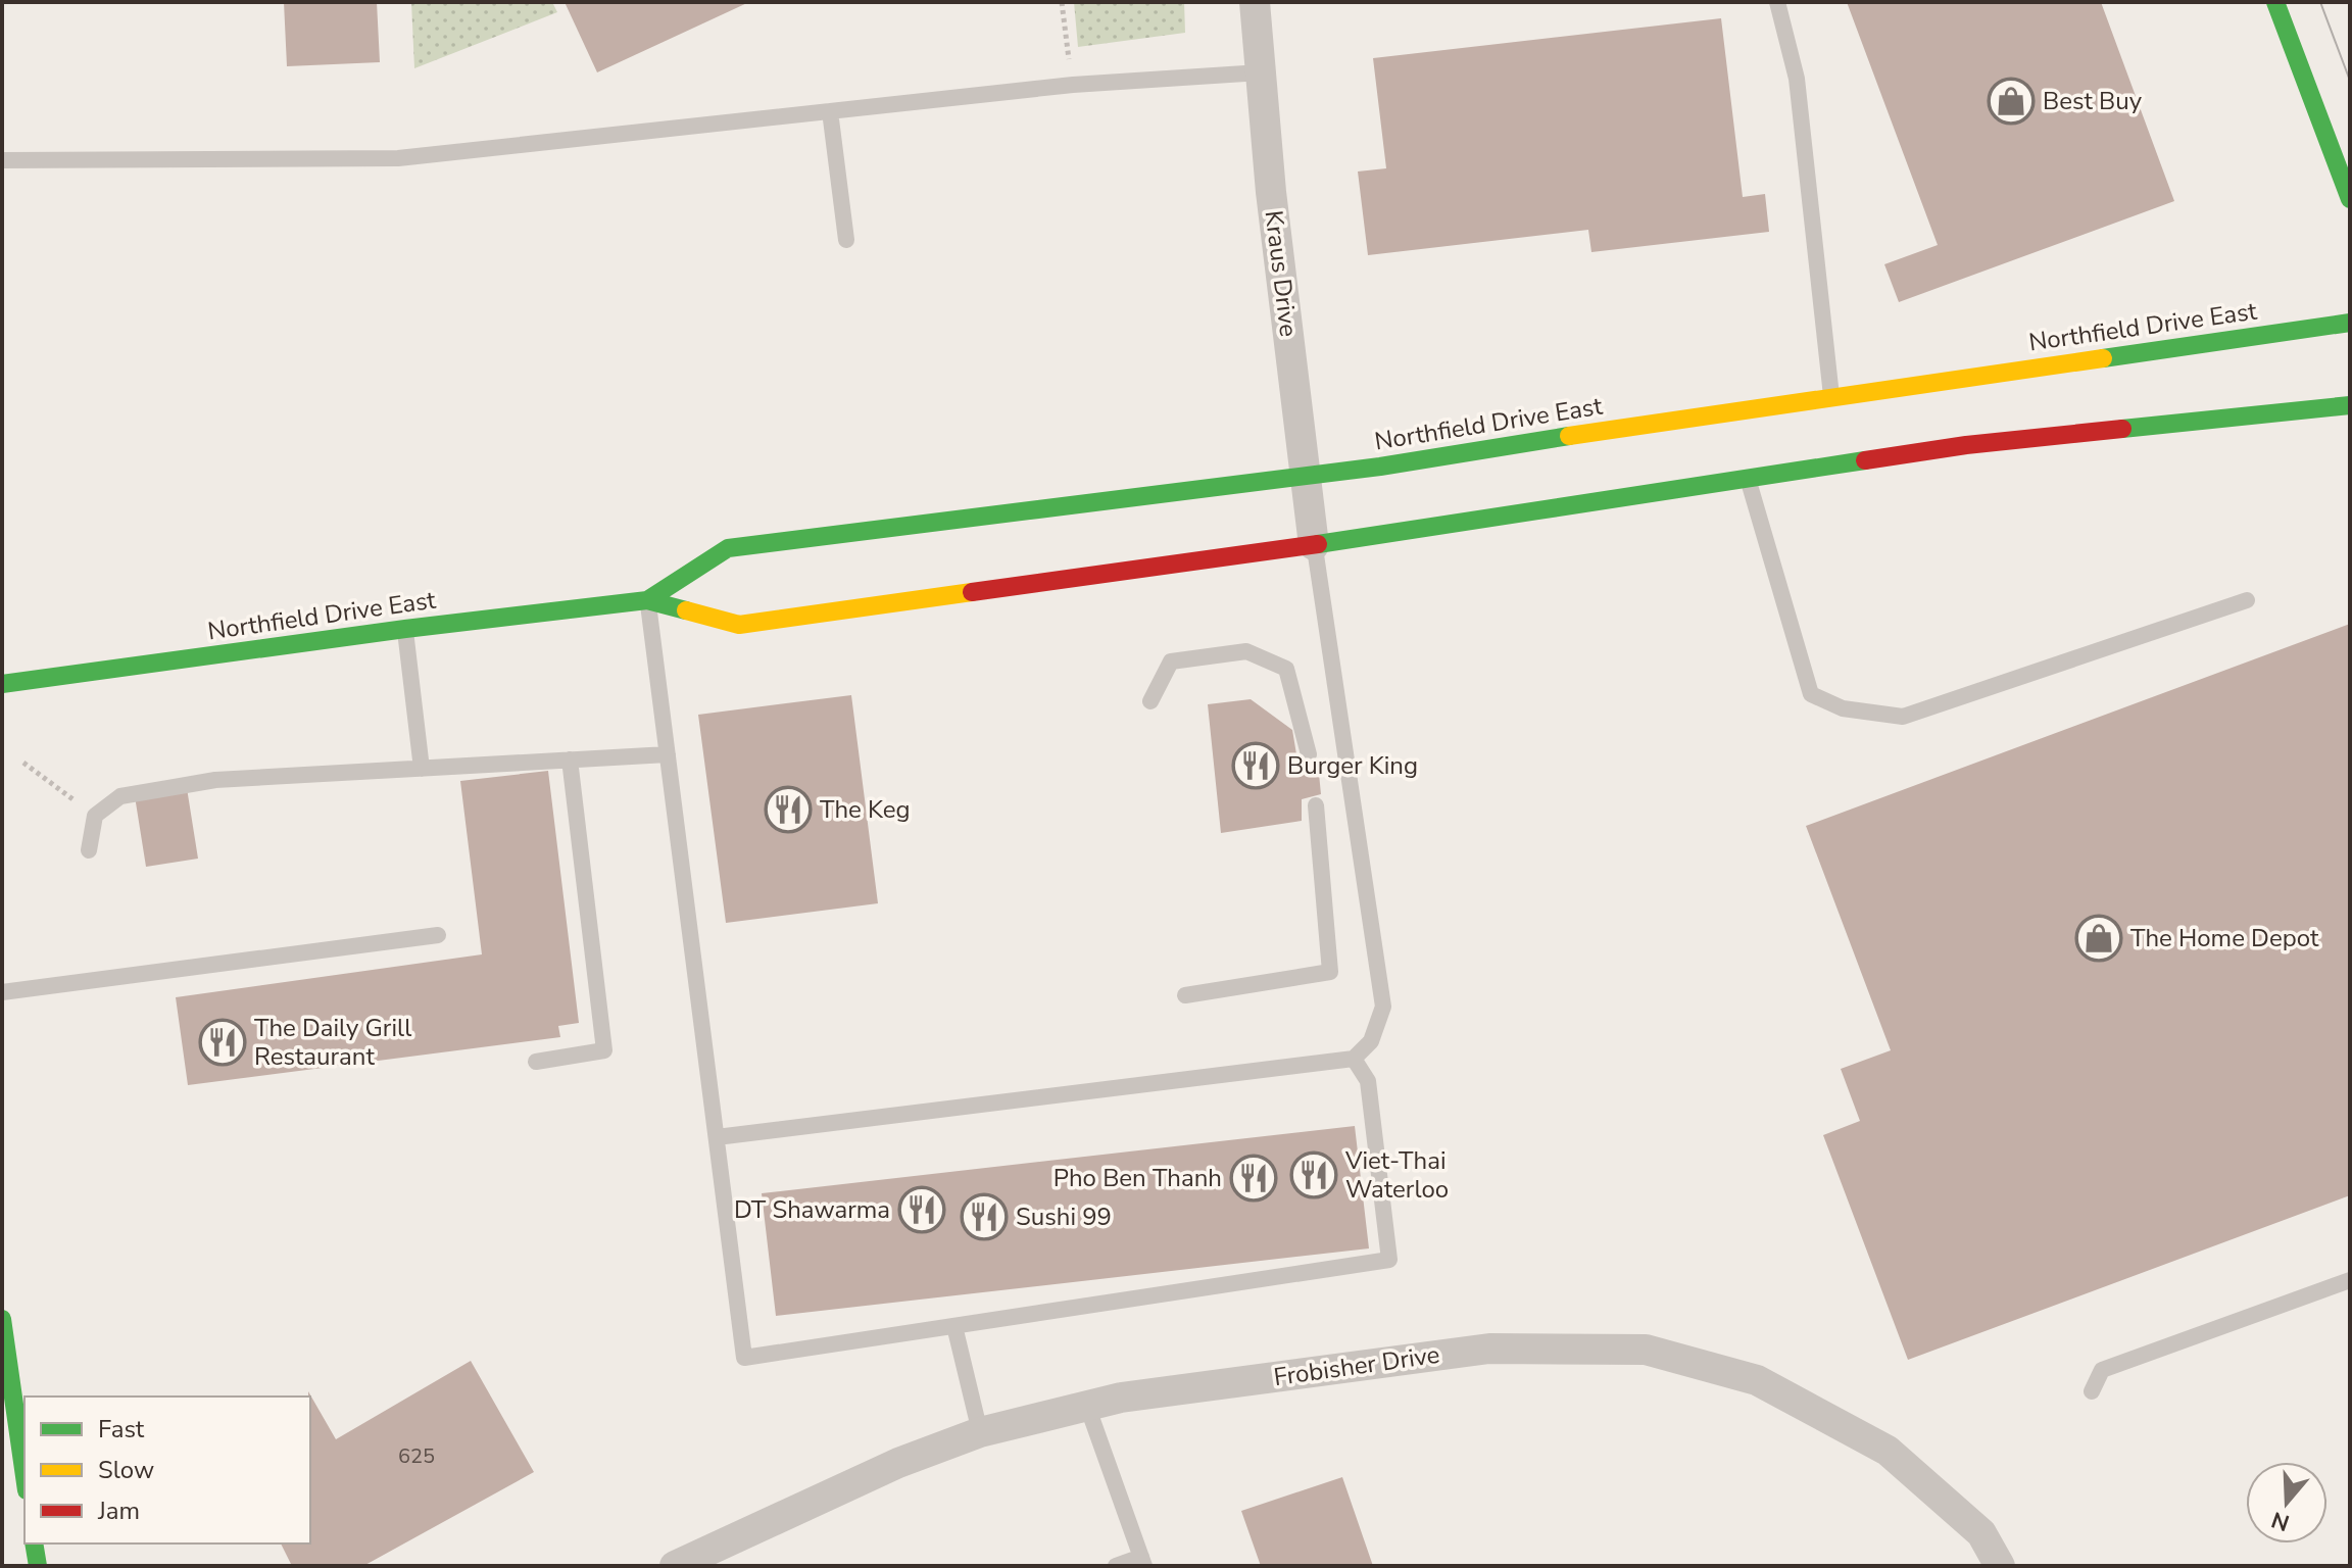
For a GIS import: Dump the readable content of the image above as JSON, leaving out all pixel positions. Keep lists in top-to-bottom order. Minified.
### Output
{"streets":{"main road":["Northfield Drive East"],"street":["Kraus Drive","Frobisher Drive"]},"crossings":[["Kraus Drive","Northfield Drive East"]],"places":{"shop":["Best Buy","The Home Depot"],"restaurant":["Burger King","The Keg","The Daily Grill Restaurant","Viet-Thai Waterloo","Pho Ben Thanh","DT Shawarma","Sushi 99"]},"house_numbers":["625"],"legend":["Fast","Slow","Jam"],"north":"bottom"}
